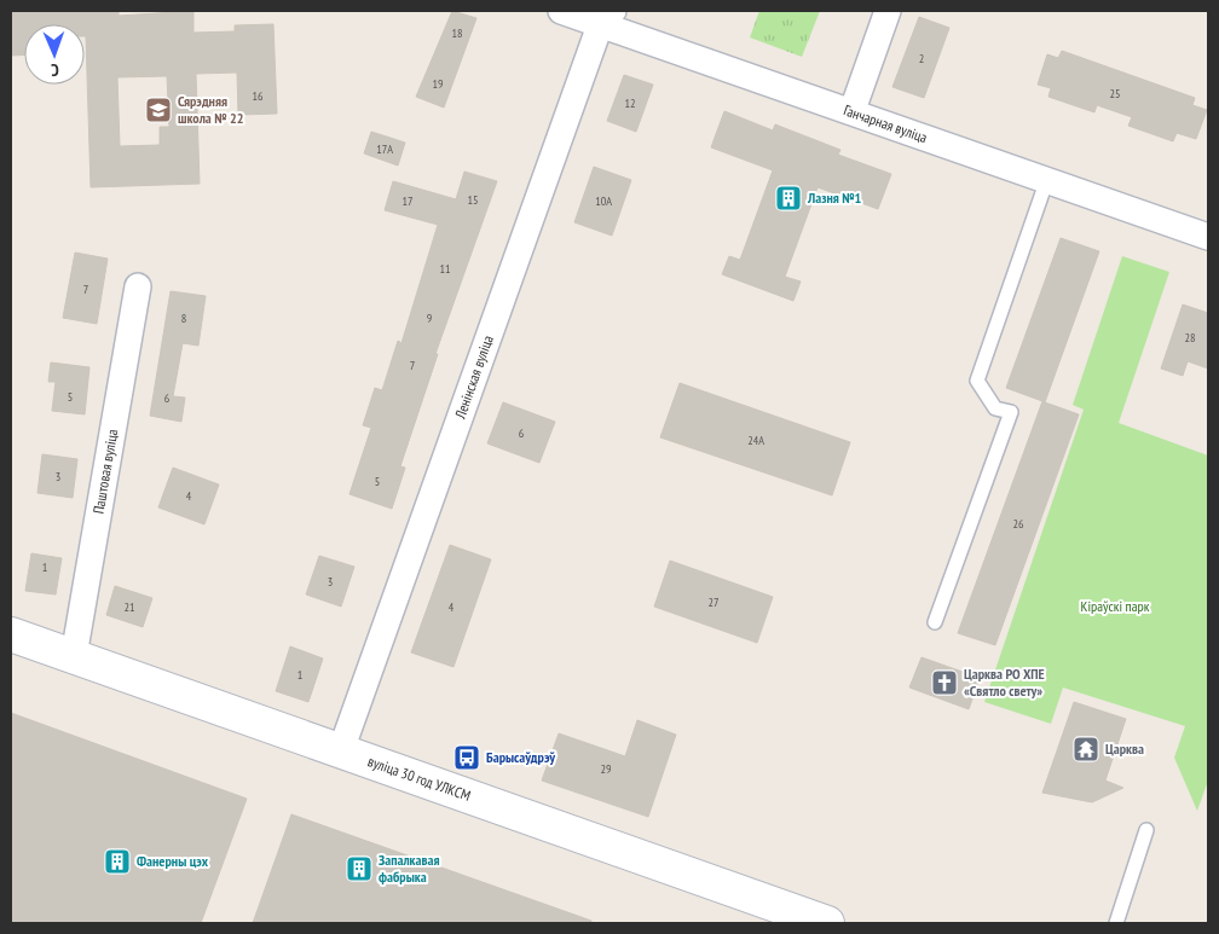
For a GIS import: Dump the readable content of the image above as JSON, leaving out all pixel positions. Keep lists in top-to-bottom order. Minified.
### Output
{"streets":{"main road":["вуліца 30 год УЛКСМ"],"street":["Ганчарная вуліца","Ленінская вуліца","Паштовая вуліца"]},"crossings":[["Ганчарная вуліца","Ленінская вуліца"],["Ленінская вуліца","вуліца 30 год УЛКСМ"],["Паштовая вуліца","вуліца 30 год УЛКСМ"]],"parks":["Кіраўскі парк"],"places":{"school or university":["Сярэдняя школа № 22"],"building":["Лазня №1","Фанерны цэх","Запалкавая фабрыка"],"church":["Царква РО ХПЕ «Святло свету»"],"temple":["Царква"],"bus stop":["Барысаўдрэў"]},"house_numbers":["18","2","19","25","16","12","17А","15","17","10А","11","7","8","9","28","7","5","6","6","24А","3","5","4","26","1","3","27","21","4","1","29"],"north":"bottom"}
